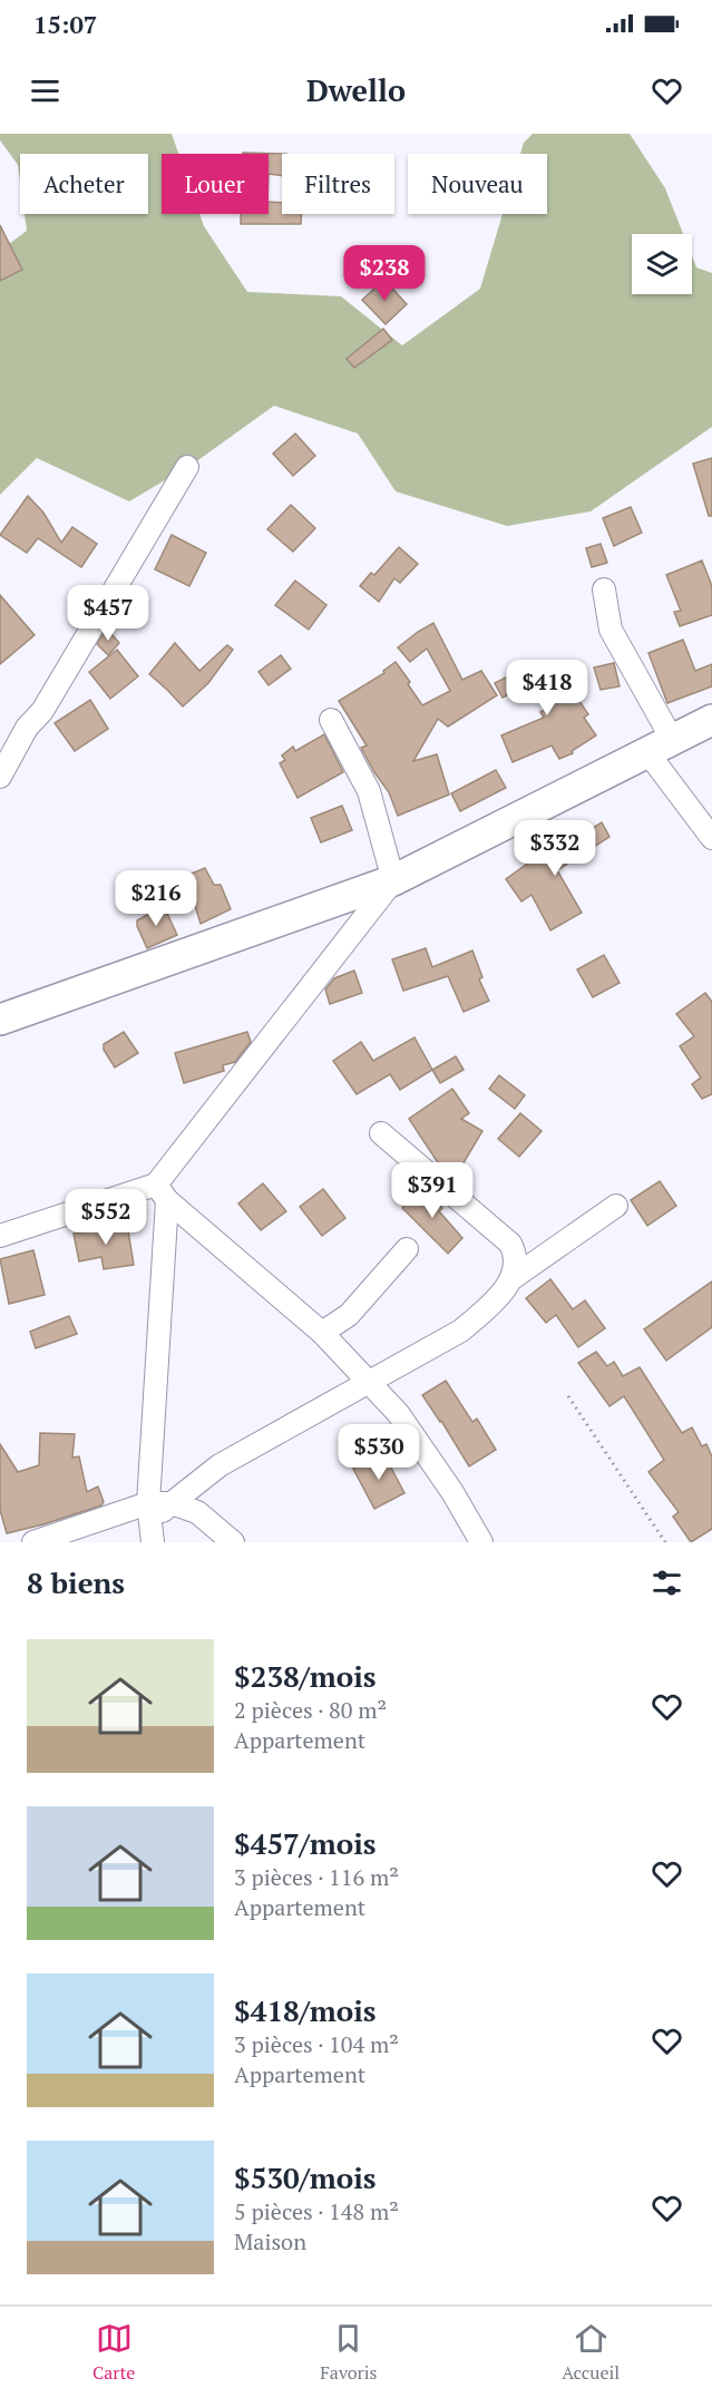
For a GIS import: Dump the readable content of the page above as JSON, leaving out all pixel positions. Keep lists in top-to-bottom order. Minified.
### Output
{"page":{"status":"15:07","header":"Dwello","chip":["Acheter","Louer","Filtres","Nouveau"],"price":["$238","$457","$418","$332","$216","$391","$552","$530"],"heading":"8 biens","list":[{"name":"$238/mois","note":"2 pièces · 80 m² · Appartement"},{"name":"$457/mois","note":"3 pièces · 116 m² · Appartement"},{"name":"$418/mois","note":"3 pièces · 104 m² · Appartement"},{"name":"$530/mois","note":"5 pièces · 148 m² · Maison"}],"tabs":["Carte","Favoris","Accueil"]}}
